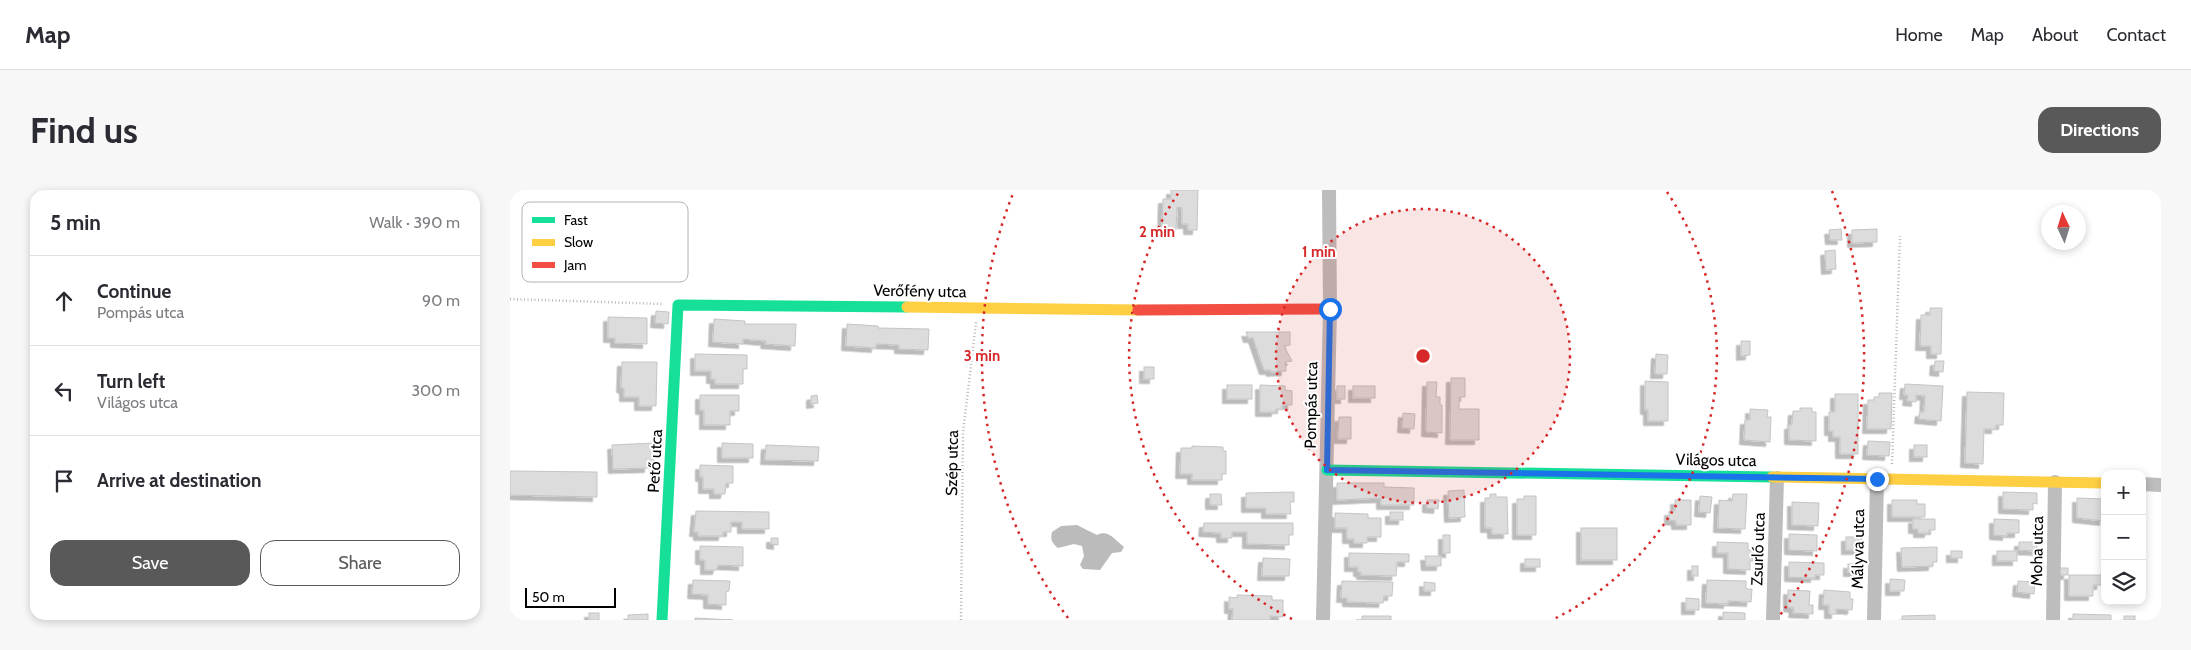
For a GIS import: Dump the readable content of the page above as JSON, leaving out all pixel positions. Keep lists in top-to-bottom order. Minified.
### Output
{"streets":{"street":["Verőfény utca","Pompás utca","Világos utca","Pető utca","Zsurló utca","Mályva utca","Moha utca"],"path":["Szép utca"]},"crossings":[["Verőfény utca","Pompás utca"],["Verőfény utca","Pető utca"],["Verőfény utca","Szép utca"],["Pompás utca","Világos utca"],["Világos utca","Zsurló utca"],["Világos utca","Mályva utca"],["Világos utca","Moha utca"]],"legend":["Fast","Slow","Jam"],"scale_bar":"50 m","north":"top","page":{"header":"Map","nav":["Home","Map","About","Contact"],"buttons":["Directions",["Save","Share"]],"title":"Find us","heading":["5 min","Walk · 390 m"],"list":[["Continue","Pompás utca","90 m"],["Turn left","Világos utca","300 m"],"Arrive at destination"],"map_buttons":["+","−"],"scale":"50 m"},"rings":["2 min","1 min","3 min"]}
